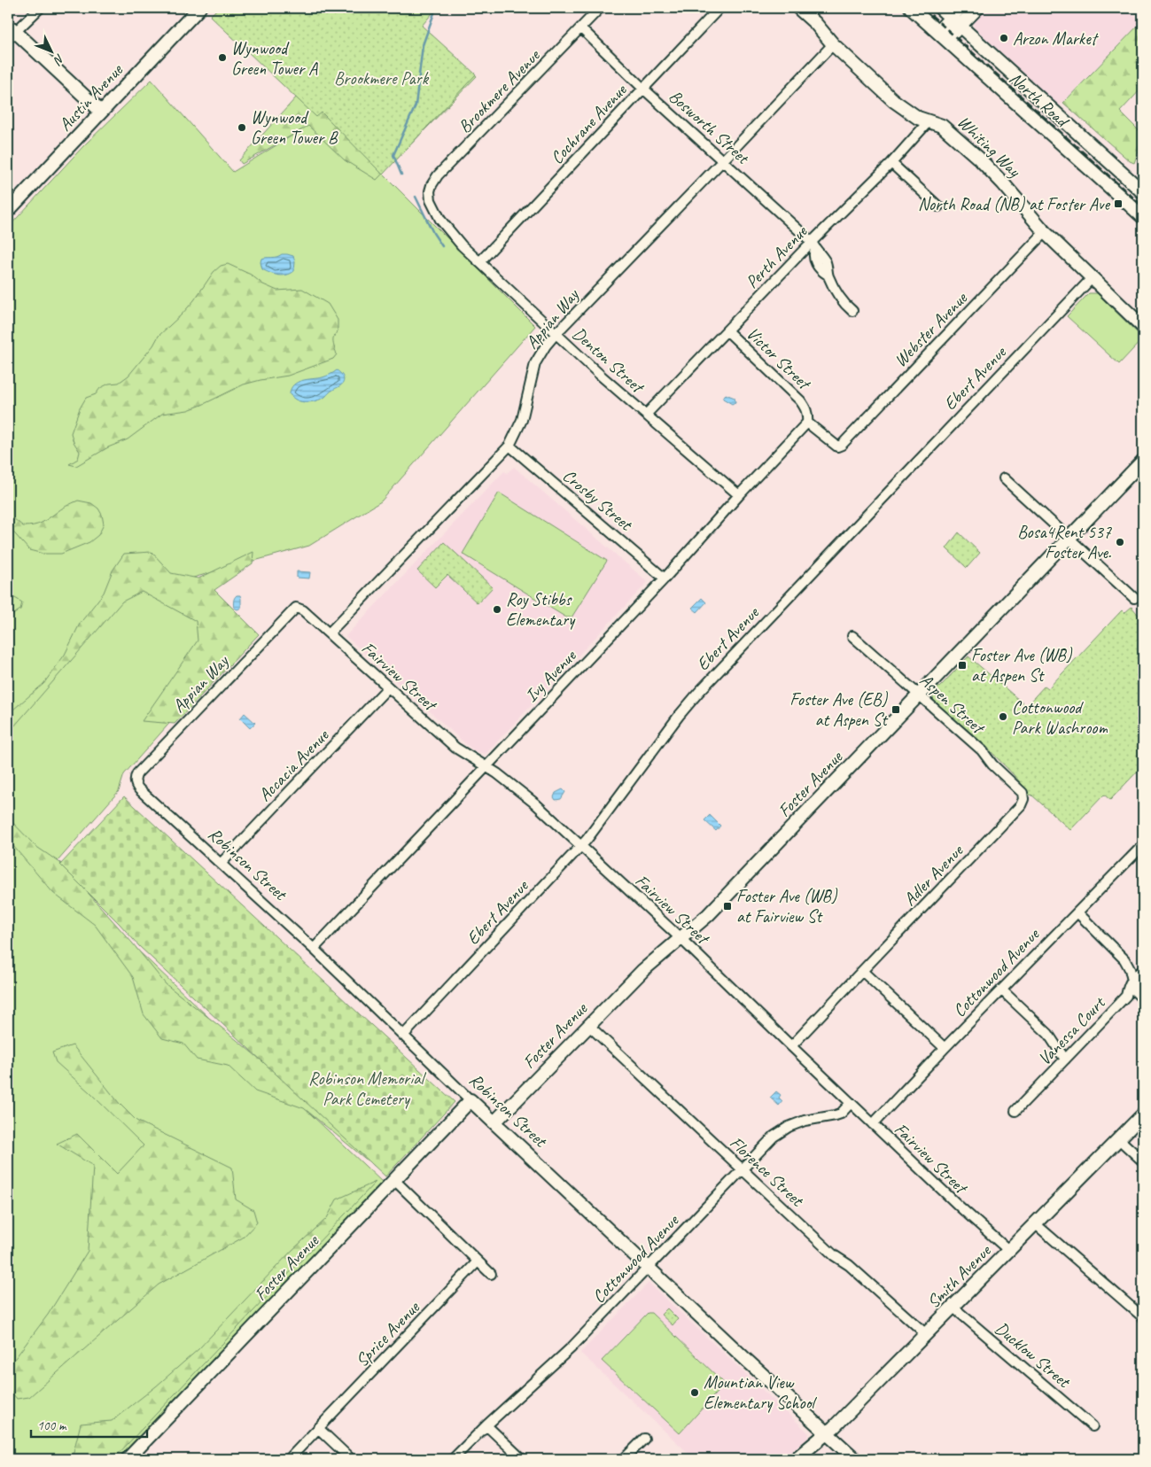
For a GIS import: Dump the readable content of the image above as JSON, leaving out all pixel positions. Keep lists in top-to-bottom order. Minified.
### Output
{"streets":{"street":["Brookmere Avenue","Austin Avenue","North Road","Cochrane Avenue","Bosworth Street","Whiting Way","Perth Avenue","Appian Way","Webster Avenue","Victor Street","Denton Street","Ebert Avenue","Crosby Street","Fairview Street","Ivy Avenue","Aspen Street","Accacia Avenue","Foster Avenue","Robinson Street","Adler Avenue","Cottonwood Avenue","Vanessa Court","Florence Street","Smith Avenue","Sprice Avenue","Ducklow Street"]},"crossings":[["Brookmere Avenue","Bosworth Street"],["Brookmere Avenue","Denton Street"],["Cochrane Avenue","Bosworth Street"],["Cochrane Avenue","Denton Street"],["Bosworth Street","Perth Avenue"],["Bosworth Street","Appian Way"],["Whiting Way","Perth Avenue"],["Whiting Way","Appian Way"],["Whiting Way","Webster Avenue"],["Whiting Way","Ebert Avenue"],["Perth Avenue","Victor Street"],["Perth Avenue","Denton Street"],["Appian Way","Denton Street"],["Appian Way","Crosby Street"],["Appian Way","Fairview Street"],["Appian Way","Robinson Street"],["Webster Avenue","Victor Street"],["Webster Avenue","Ivy Avenue"],["Victor Street","Ivy Avenue"],["Denton Street","Ivy Avenue"],["Ebert Avenue","Fairview Street"],["Ebert Avenue","Robinson Street"],["Crosby Street","Ivy Avenue"],["Fairview Street","Ivy Avenue"],["Fairview Street","Accacia Avenue"],["Fairview Street","Foster Avenue"],["Fairview Street","Adler Avenue"],["Fairview Street","Cottonwood Avenue"],["Fairview Street","Smith Avenue"],["Ivy Avenue","Robinson Street"],["Aspen Street","Foster Avenue"],["Aspen Street","Adler Avenue"],["Accacia Avenue","Robinson Street"],["Foster Avenue","Robinson Street"],["Foster Avenue","Florence Street"],["Robinson Street","Cottonwood Avenue"],["Robinson Street","Smith Avenue"],["Cottonwood Avenue","Florence Street"],["Florence Street","Smith Avenue"],["Smith Avenue","Ducklow Street"]],"parks":["Brookmere Park","Robinson Memorial Park Cemetery"],"places":{"other":["Arzon Market","Wynwood Green Tower A","Wynwood Green Tower B","Bosa4Rent 537 Foster Ave.","Roy Stibbs Elementary","Cottonwood Park Washroom","Mountian View Elementary School"],"transit":["North Road (NB) at Foster Ave","Foster Ave (WB) at Aspen St","Foster Ave (EB) at Aspen St","Foster Ave (WB) at Fairview St"]},"scale_bar":"100 m","north":"bottom right"}
